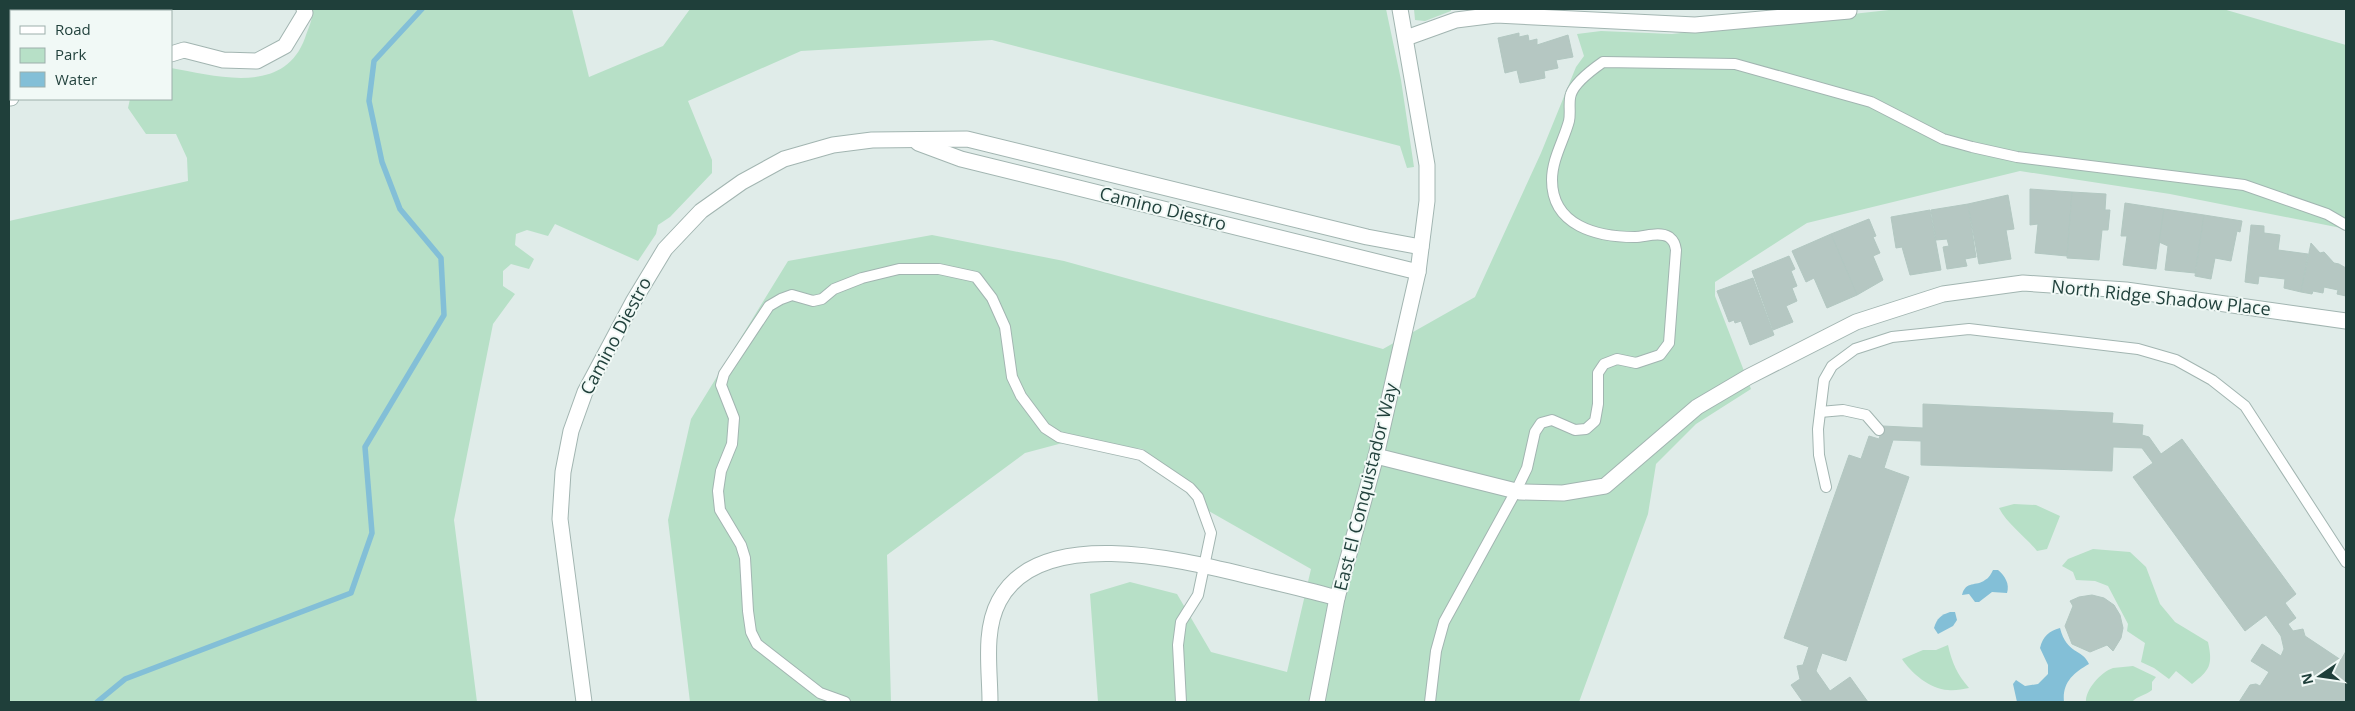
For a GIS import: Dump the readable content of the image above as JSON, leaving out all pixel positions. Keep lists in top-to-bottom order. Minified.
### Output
{"streets":{"street":["Camino Diestro","North Ridge Shadow Place","East El Conquistador Way"]},"crossings":[["Camino Diestro","East El Conquistador Way"],["North Ridge Shadow Place","East El Conquistador Way"]],"legend":["Road","Park","Water"],"north":"left"}
